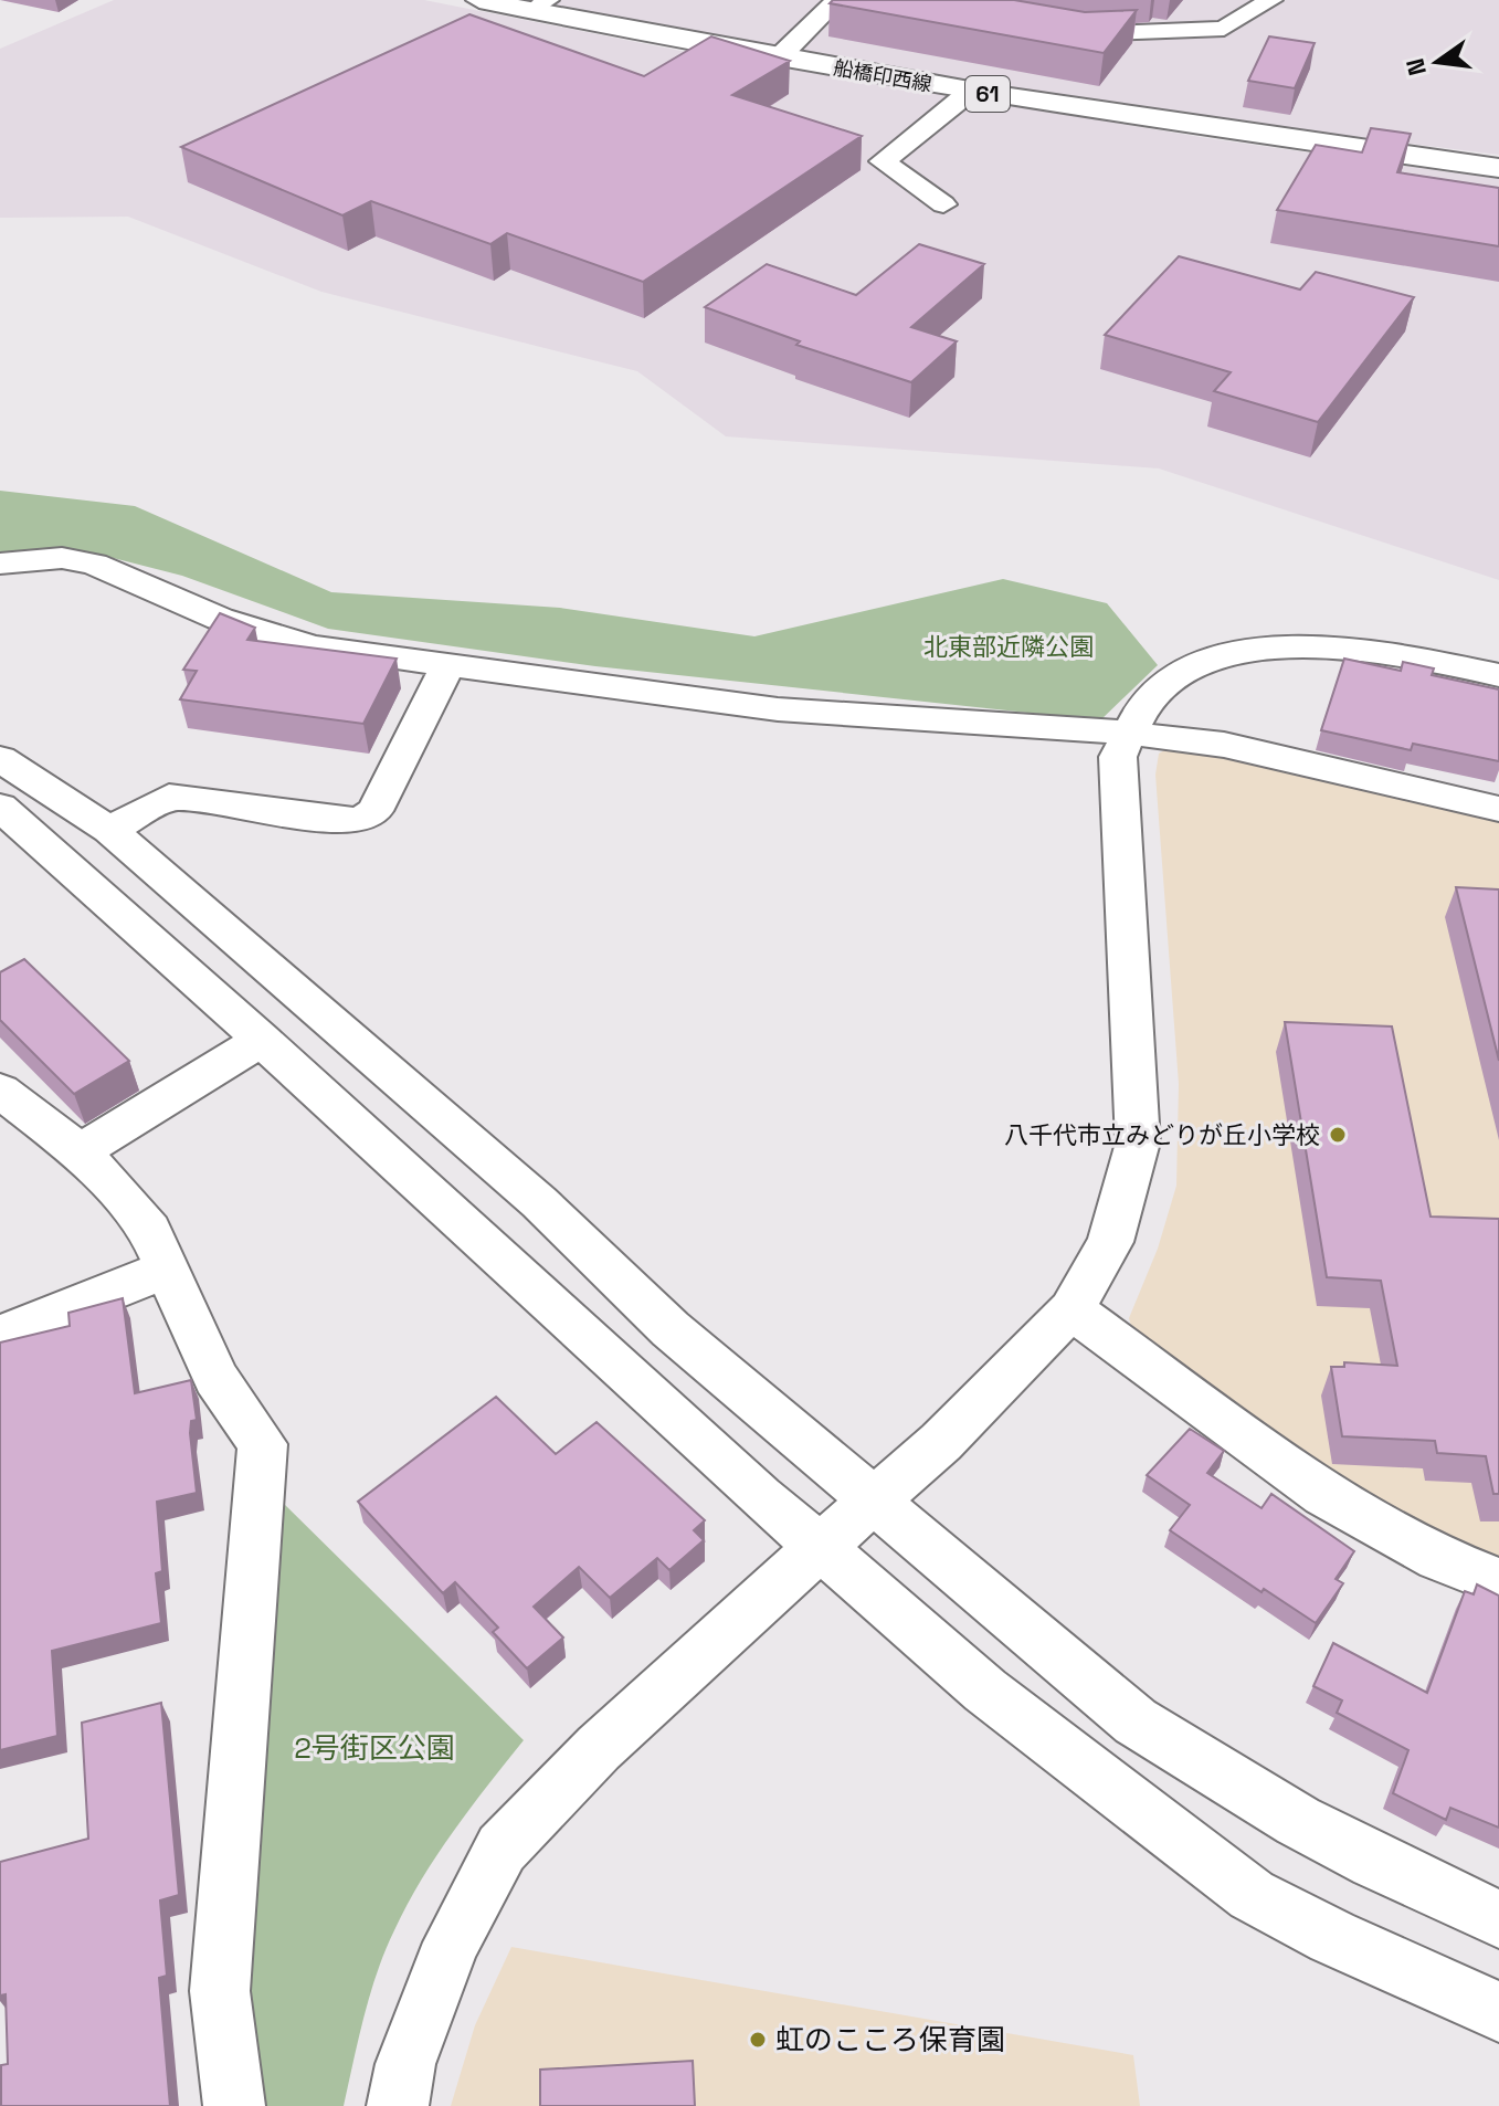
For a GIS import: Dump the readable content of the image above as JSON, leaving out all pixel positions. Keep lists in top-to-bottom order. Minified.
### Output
{"streets":{"main road":["船橋印西線","61"]},"parks":["北東部近隣公園","2号街区公園"],"places":["八千代市立みどりが丘小学校","虹のこころ保育園"],"north":"left"}
